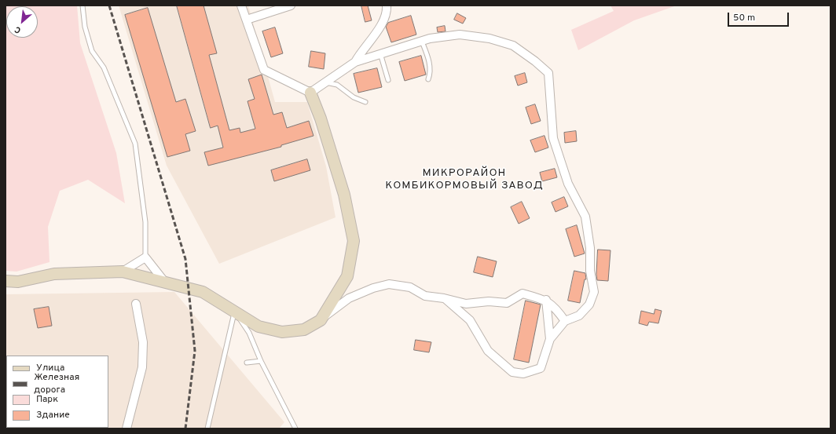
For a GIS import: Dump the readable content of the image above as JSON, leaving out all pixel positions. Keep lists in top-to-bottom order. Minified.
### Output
{"districts":["МИКРОРАЙОН КОМБИКОРМОВЫЙ ЗАВОД"],"legend":["Улица","Железная дорога","Парк","Здание"],"scale_bar":"50 m","north":"bottom left"}
